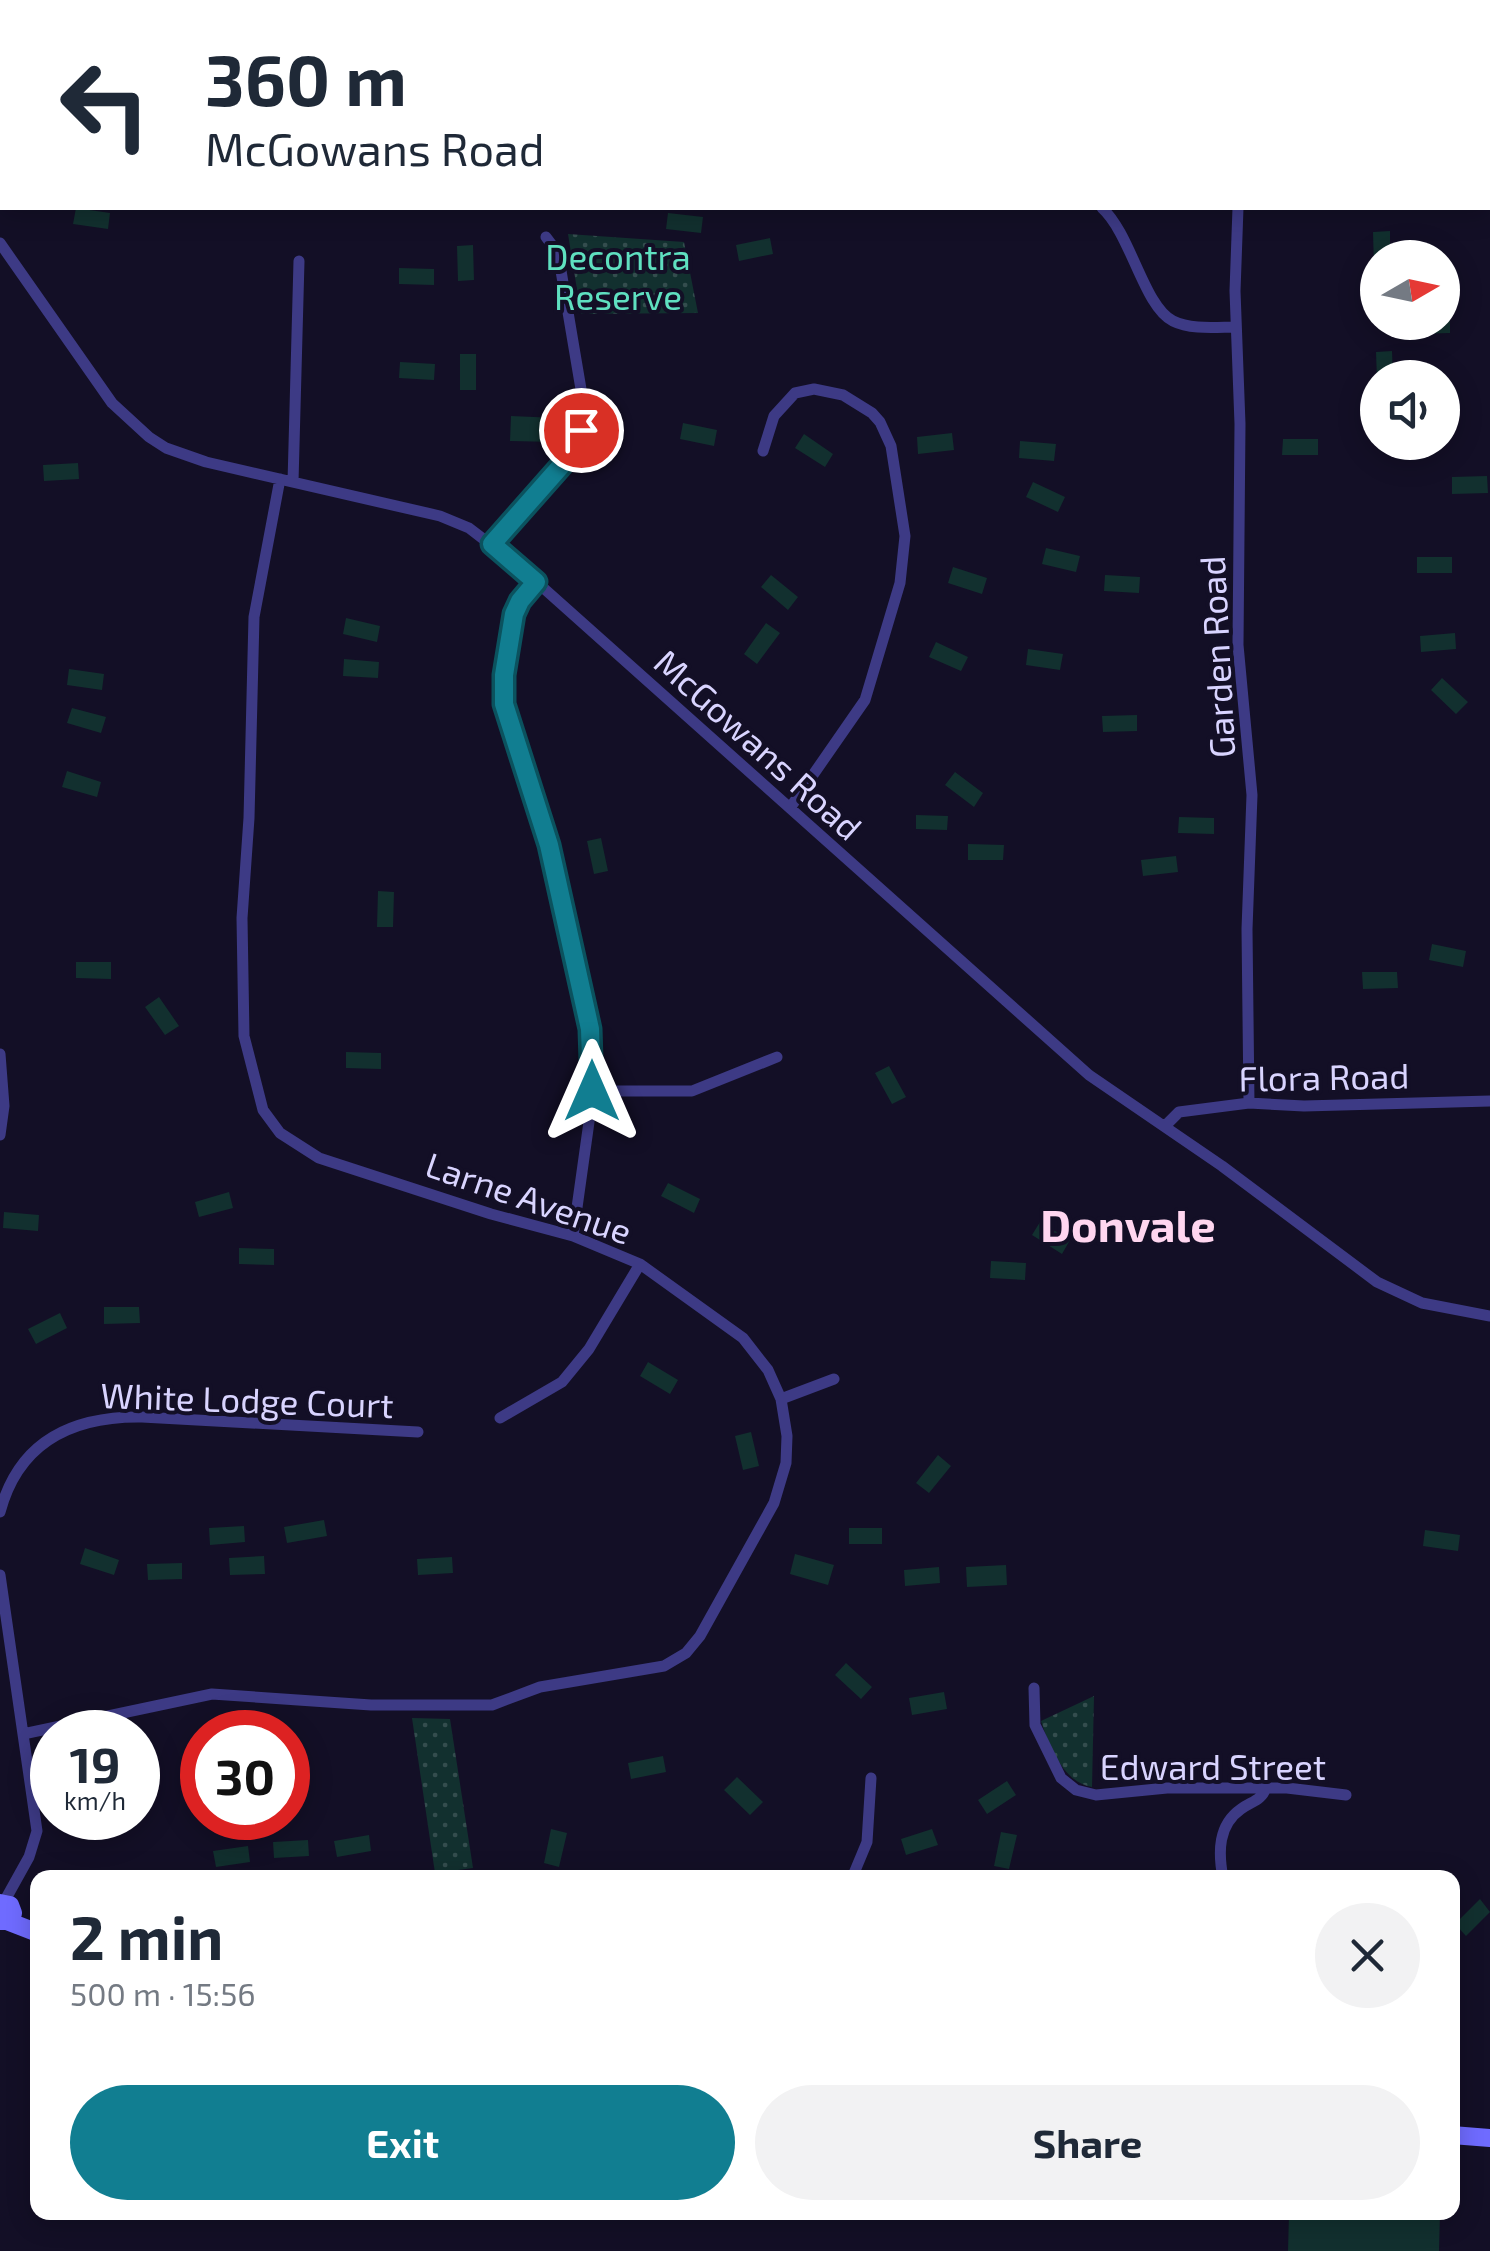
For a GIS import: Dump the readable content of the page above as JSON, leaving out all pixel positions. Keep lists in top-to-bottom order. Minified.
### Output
{"streets":{"street":["Garden Road","McGowans Road","Flora Road","Larne Avenue","White Lodge Court","Edward Street"]},"crossings":[["Garden Road","Flora Road"],["McGowans Road","Flora Road"],["McGowans Road","Larne Avenue"]],"districts":["Donvale"],"parks":["Decontra Reserve"],"north":"right","page":{"turn":["360 m","McGowans Road"],"speed":"19 km/h","limit":"30","heading":["2 min","500 m · 15:56"],"buttons":["Exit","Share"]}}
